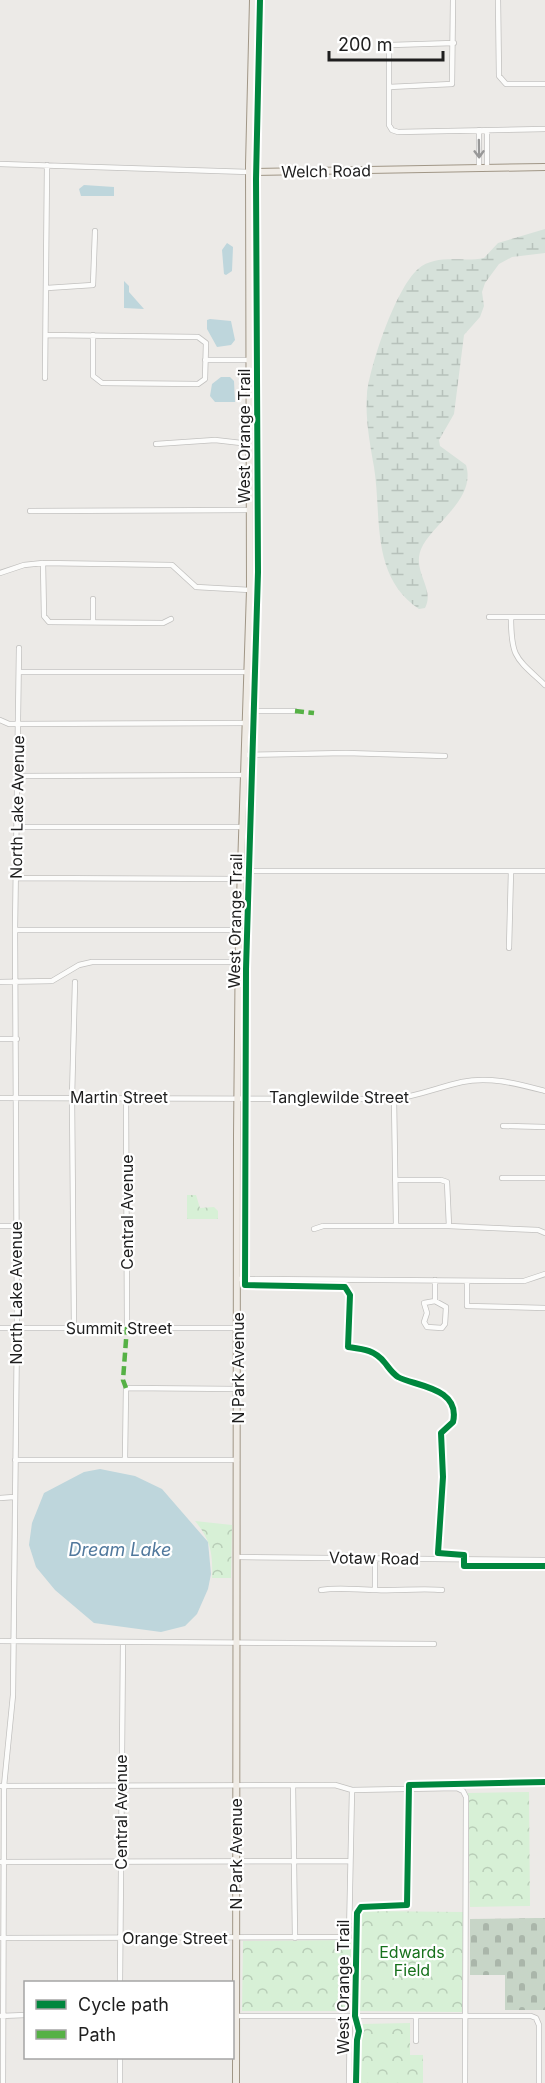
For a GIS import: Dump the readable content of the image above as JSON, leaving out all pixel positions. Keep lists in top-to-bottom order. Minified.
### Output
{"streets":{"main road":["Welch Road","N Park Avenue"],"street":["North Lake Avenue","Martin Street","Tanglewilde Street","Central Avenue","Summit Street","Votaw Road","Orange Street"],"cycle path":["West Orange Trail"]},"crossings":[["Welch Road","N Park Avenue"],["North Lake Avenue","Martin Street"],["North Lake Avenue","Summit Street"],["North Lake Avenue","Orange Street"],["Martin Street","Tanglewilde Street"],["Martin Street","Central Avenue"],["Martin Street","N Park Avenue"],["Tanglewilde Street","N Park Avenue"],["Central Avenue","Summit Street"],["Central Avenue","Orange Street"],["Summit Street","N Park Avenue"],["N Park Avenue","Votaw Road"],["N Park Avenue","Orange Street"]],"water":["Dream Lake"],"parks":["Edwards Field"],"legend":["Cycle path","Path"],"scale_bar":"200 m"}
